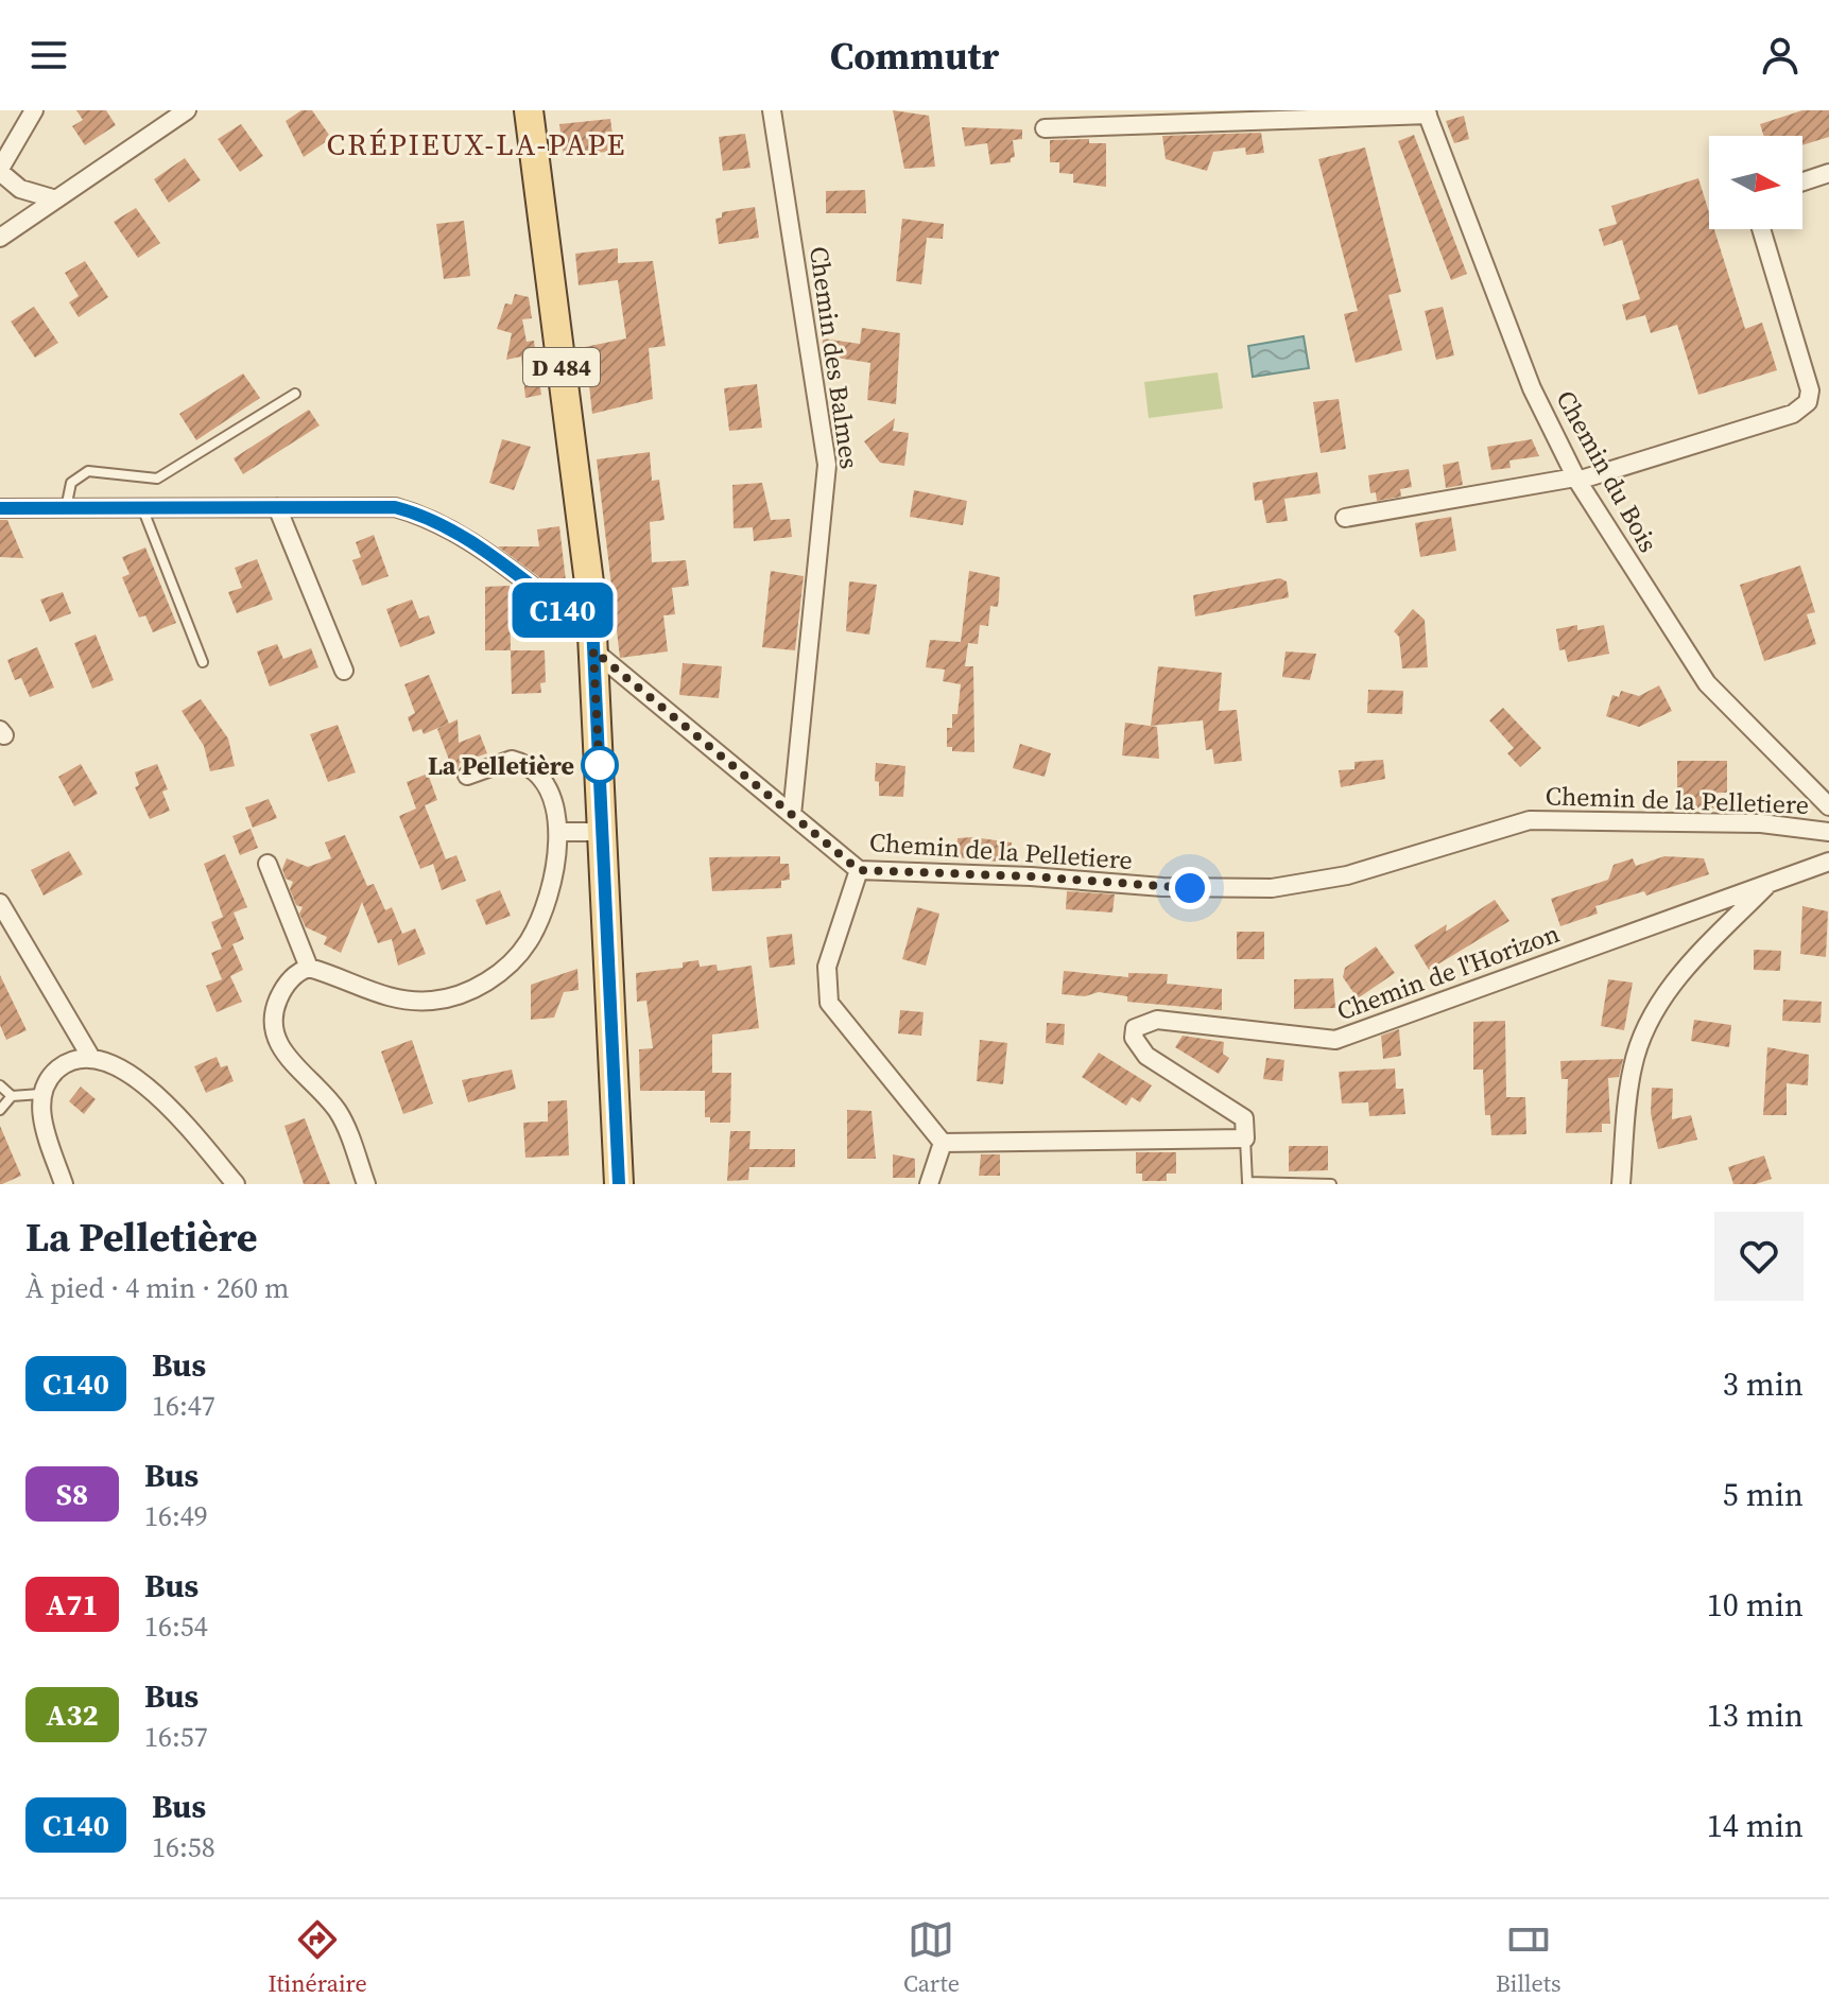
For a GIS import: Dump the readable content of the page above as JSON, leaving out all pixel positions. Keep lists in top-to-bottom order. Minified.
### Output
{"streets":{"main road":["D 484"],"street":["Chemin des Balmes","Chemin du Bois","Chemin de la Pelletiere","Chemin de l'Horizon"]},"crossings":[["Chemin des Balmes","Chemin de la Pelletiere"],["D 484","Chemin de la Pelletiere"]],"districts":["CRÉPIEUX-LA-PAPE"],"places":["La Pelletière"],"lines":["bus line C140"],"north":"right","page":{"header":"Commutr","on_map":"C140","heading":["La Pelletière","À pied · 4 min · 260 m"],"list":[{"mark":"C140","name":"Bus","note":"16:47","value":"3 min"},{"mark":"S8","name":"Bus","note":"16:49","value":"5 min"},{"mark":"A71","name":"Bus","note":"16:54","value":"10 min"},{"mark":"A32","name":"Bus","note":"16:57","value":"13 min"},{"mark":"C140","name":"Bus","note":"16:58","value":"14 min"}],"tabs":["Itinéraire","Carte","Billets"]}}
